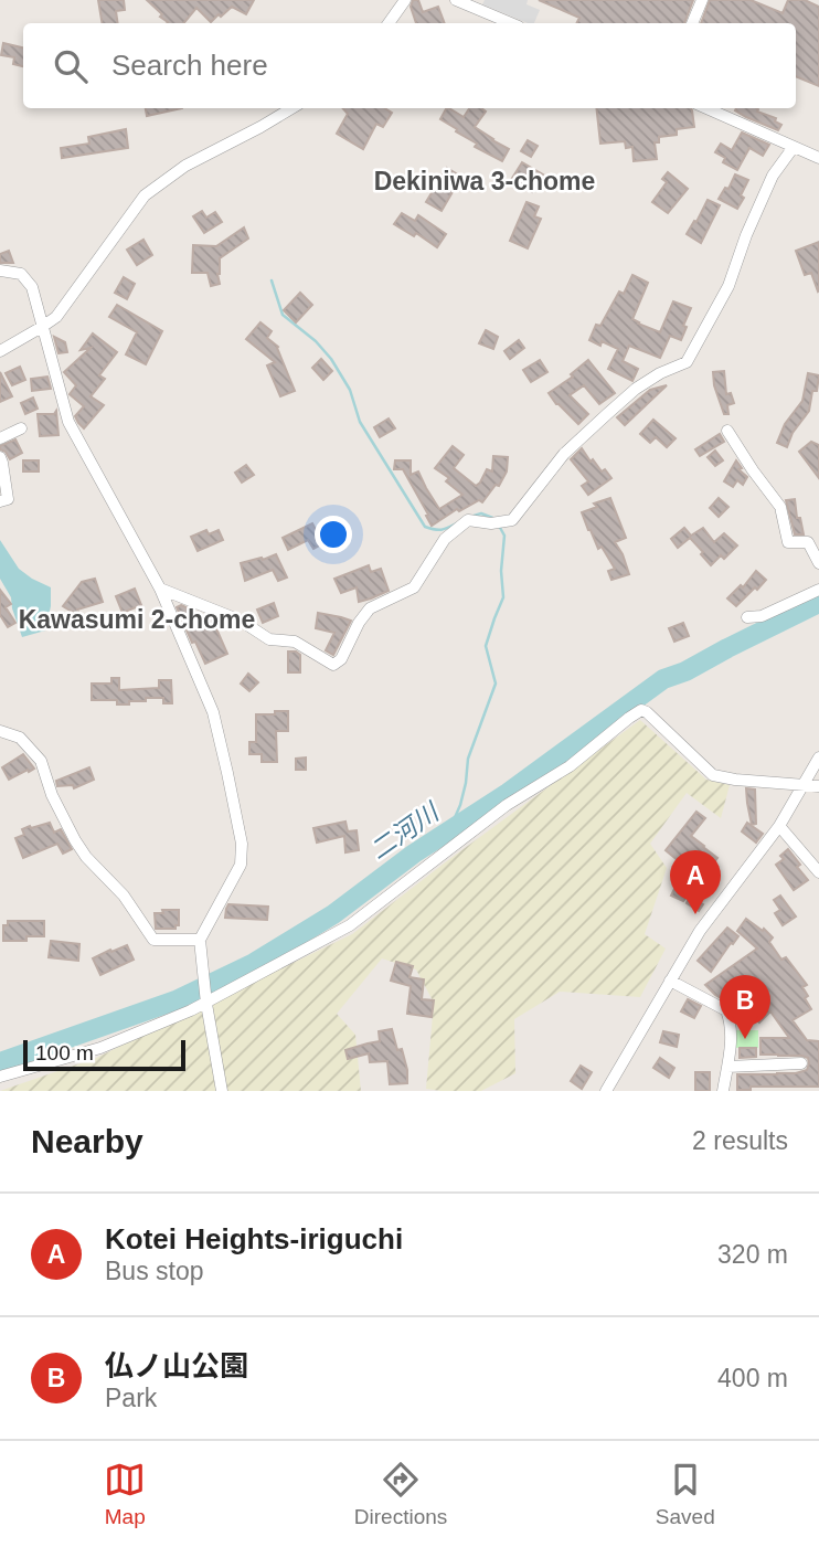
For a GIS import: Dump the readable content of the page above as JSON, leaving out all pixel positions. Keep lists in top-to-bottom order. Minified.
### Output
{"districts":["Dekiniwa 3-chome","Kawasumi 2-chome"],"water":["二河川"],"scale_bar":"100 m","page":{"search":"Search here","pins":["A","B"],"scale":"100 m","heading":["Nearby","2 results"],"list":[{"mark":"A","name":"Kotei Heights-iriguchi","note":"Bus stop","value":"320 m"},{"mark":"B","name":"仏ノ山公園","note":"Park","value":"400 m"}],"nav":["Map","Directions","Saved"]}}
